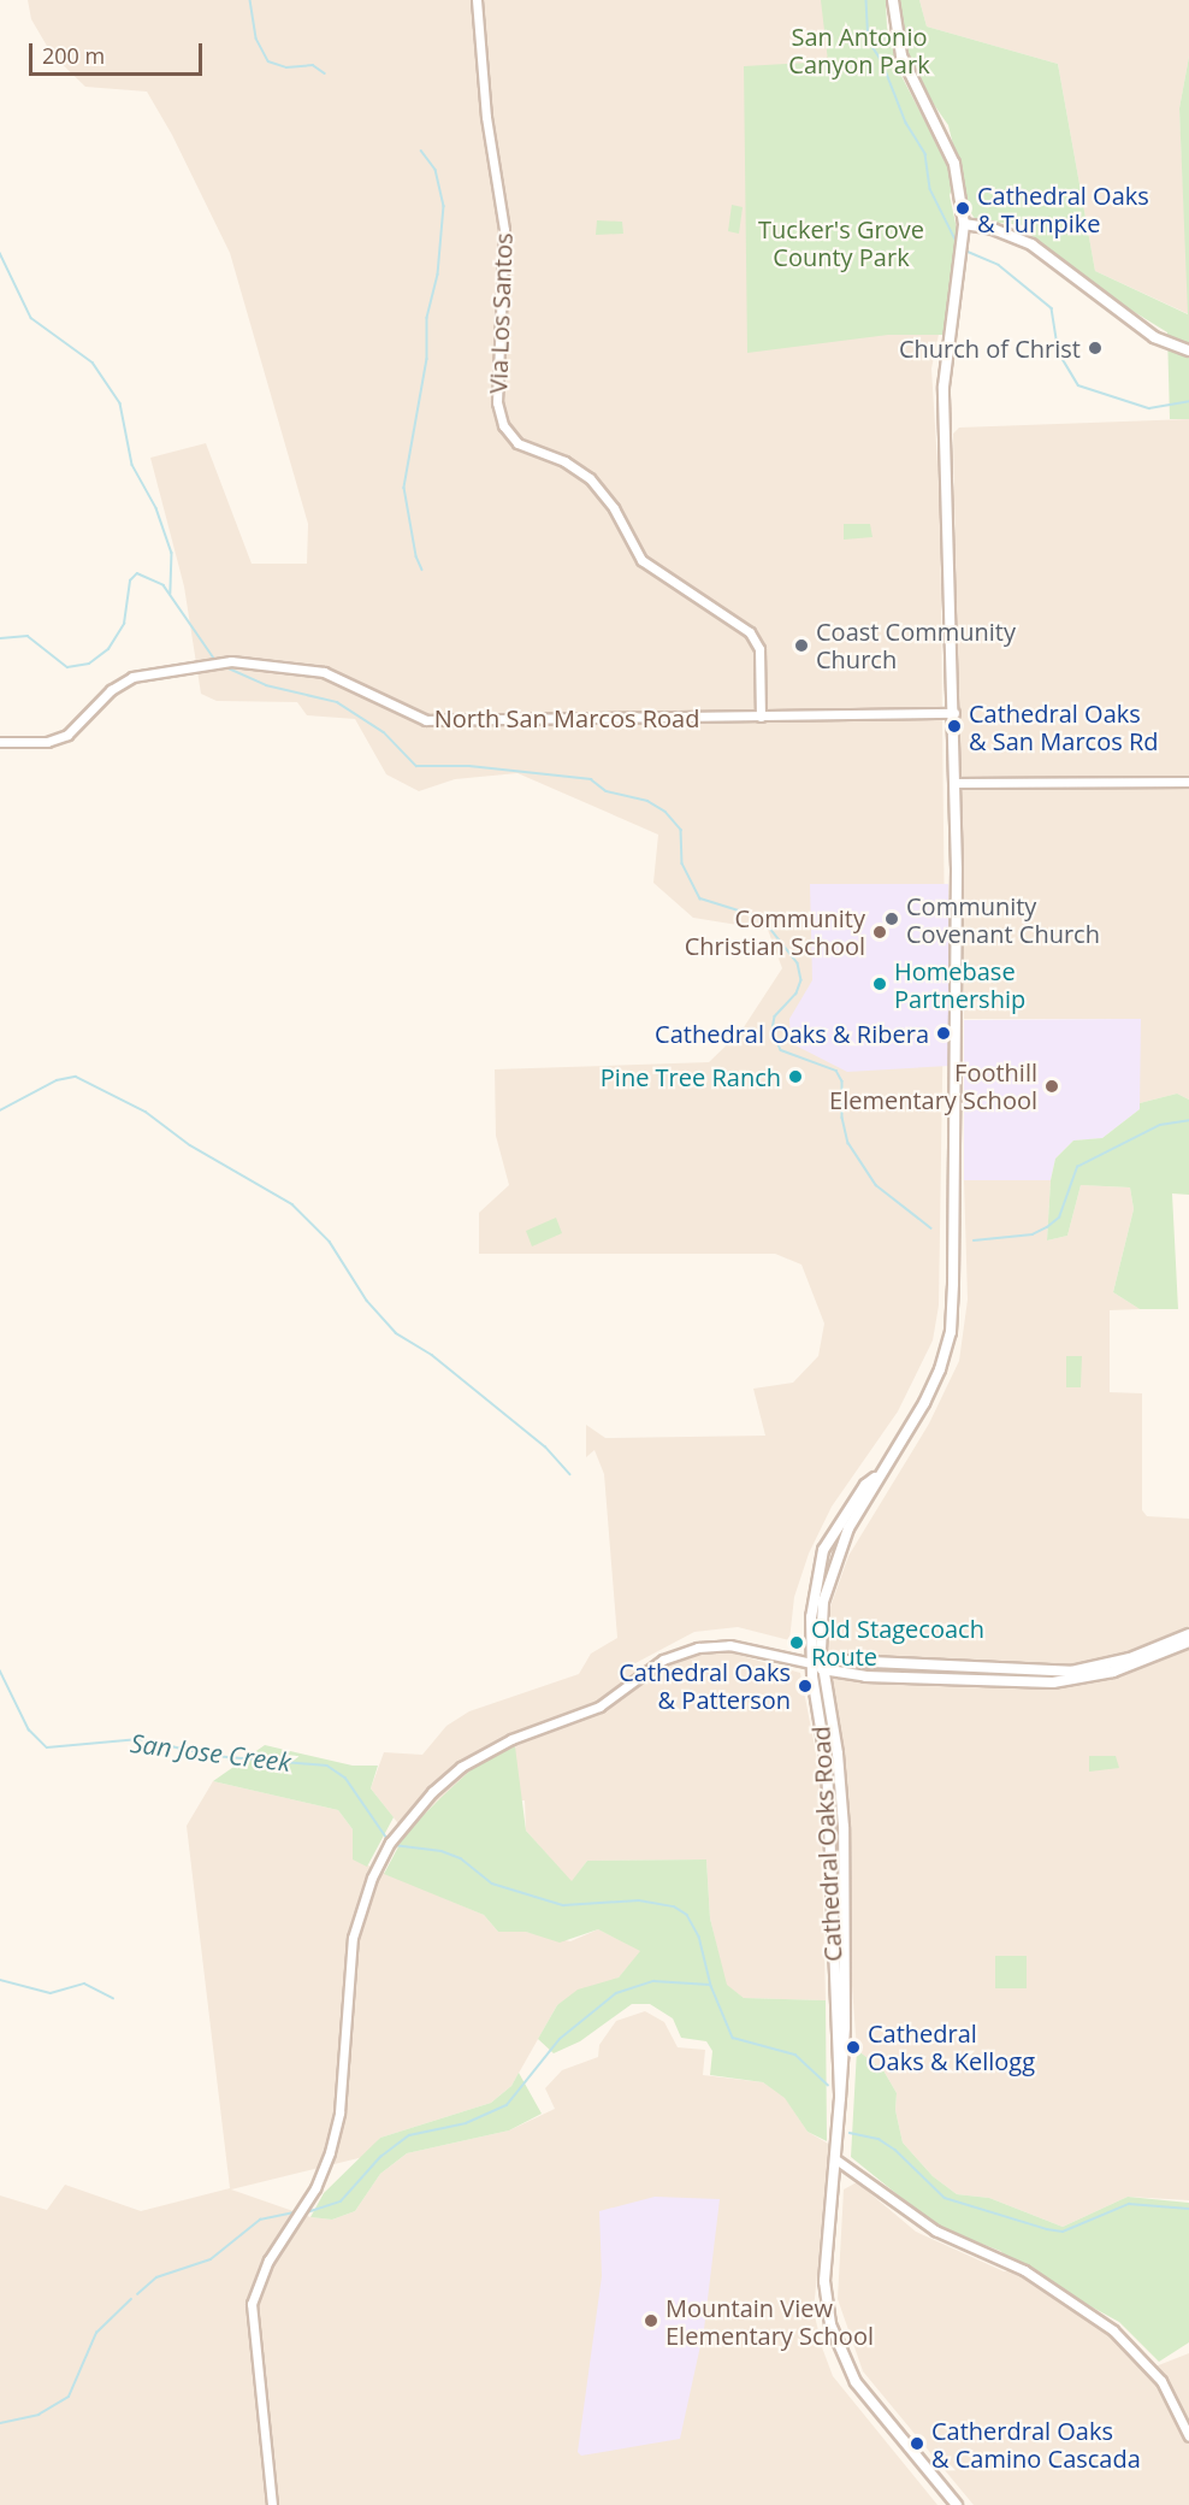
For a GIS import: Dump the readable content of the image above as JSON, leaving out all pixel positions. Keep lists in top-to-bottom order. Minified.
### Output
{"streets":{"main road":["Cathedral Oaks Road"],"street":["Via Los Santos","North San Marcos Road"]},"crossings":[["Via Los Santos","North San Marcos Road"],["North San Marcos Road","Cathedral Oaks Road"]],"water":["San Jose Creek"],"parks":["San Antonio Canyon Park","Tucker's Grove County Park"],"places":["Cathedral Oaks & Turnpike","Church of Christ","Coast Community Church","Cathedral Oaks & San Marcos Rd","Community Covenant Church","Community Christian School","Homebase Partnership","Cathedral Oaks & Ribera","Pine Tree Ranch","Foothill Elementary School","Old Stagecoach Route","Cathedral Oaks & Patterson","Cathedral Oaks & Kellogg","Mountain View Elementary School","Catherdral Oaks & Camino Cascada"],"scale_bar":"200 m"}
